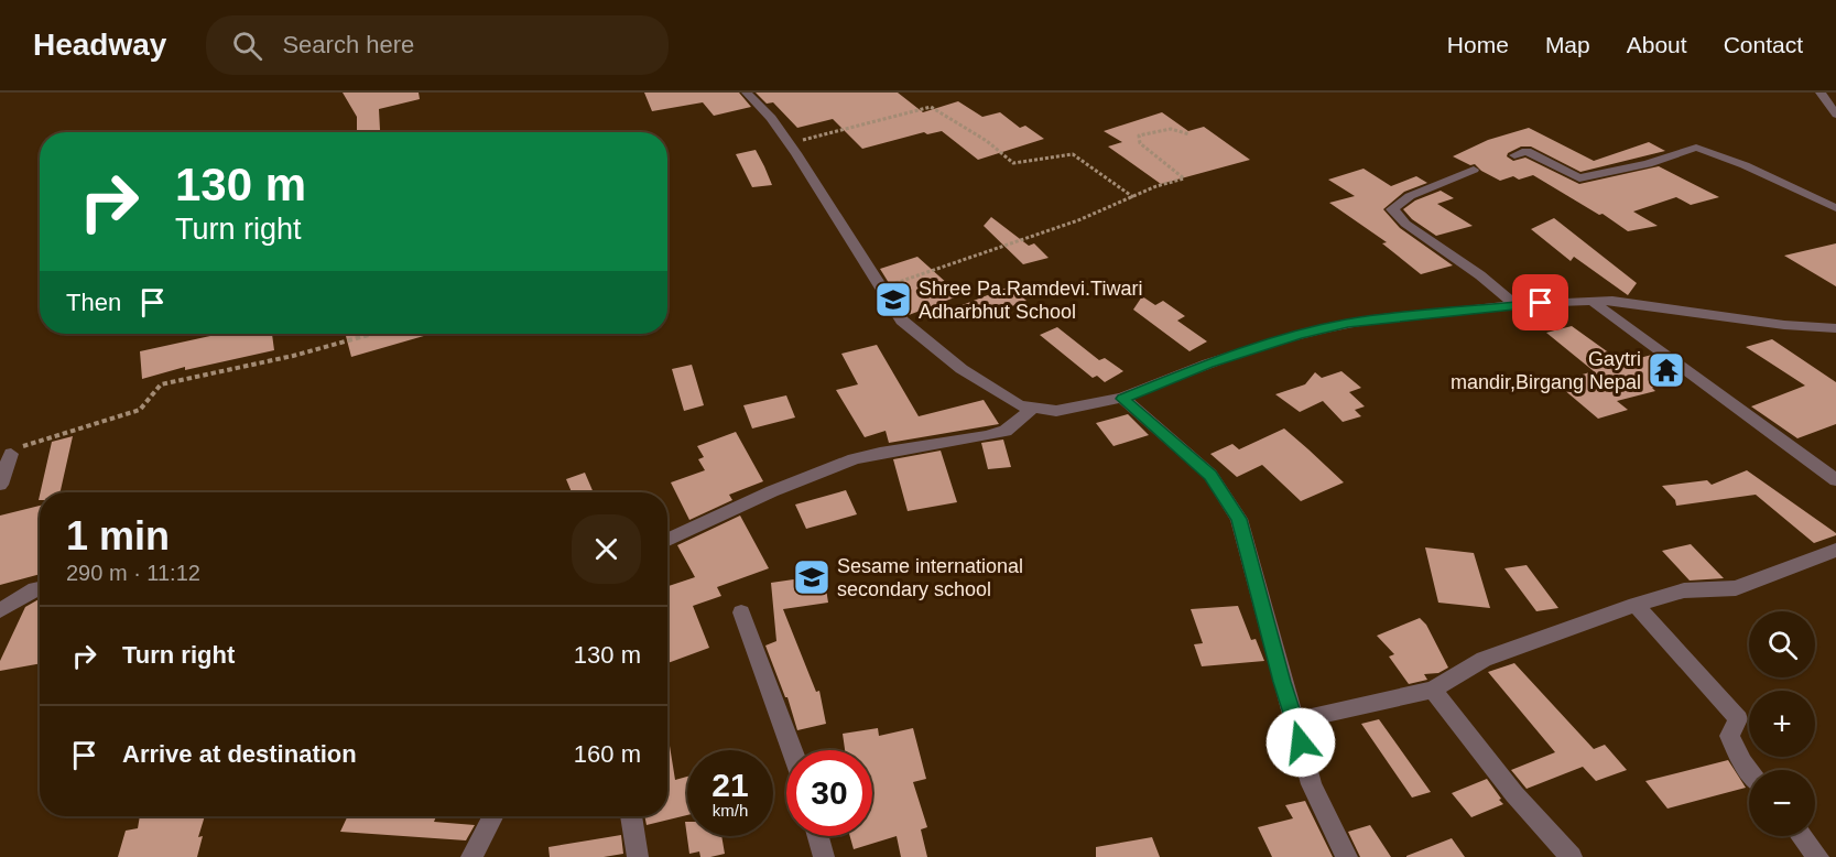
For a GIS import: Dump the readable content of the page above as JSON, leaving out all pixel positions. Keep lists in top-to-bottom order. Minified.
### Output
{"places":{"school or university":["Shree Pa.Ramdevi.Tiwari Adharbhut School","Sesame international secondary school"],"temple":["Gaytri mandir,Birgang Nepal"]},"page":{"header":"Headway","search":"Search here","nav":["Home","Map","About","Contact"],"turn":["130 m","Turn right"],"then":"Then","heading":["1 min","290 m · 11:12"],"list":[{"name":"Turn right","value":"130 m"},{"name":"Arrive at destination","value":"160 m"}],"map_buttons":["+","−"],"speed":"21 km/h","limit":"30"}}
